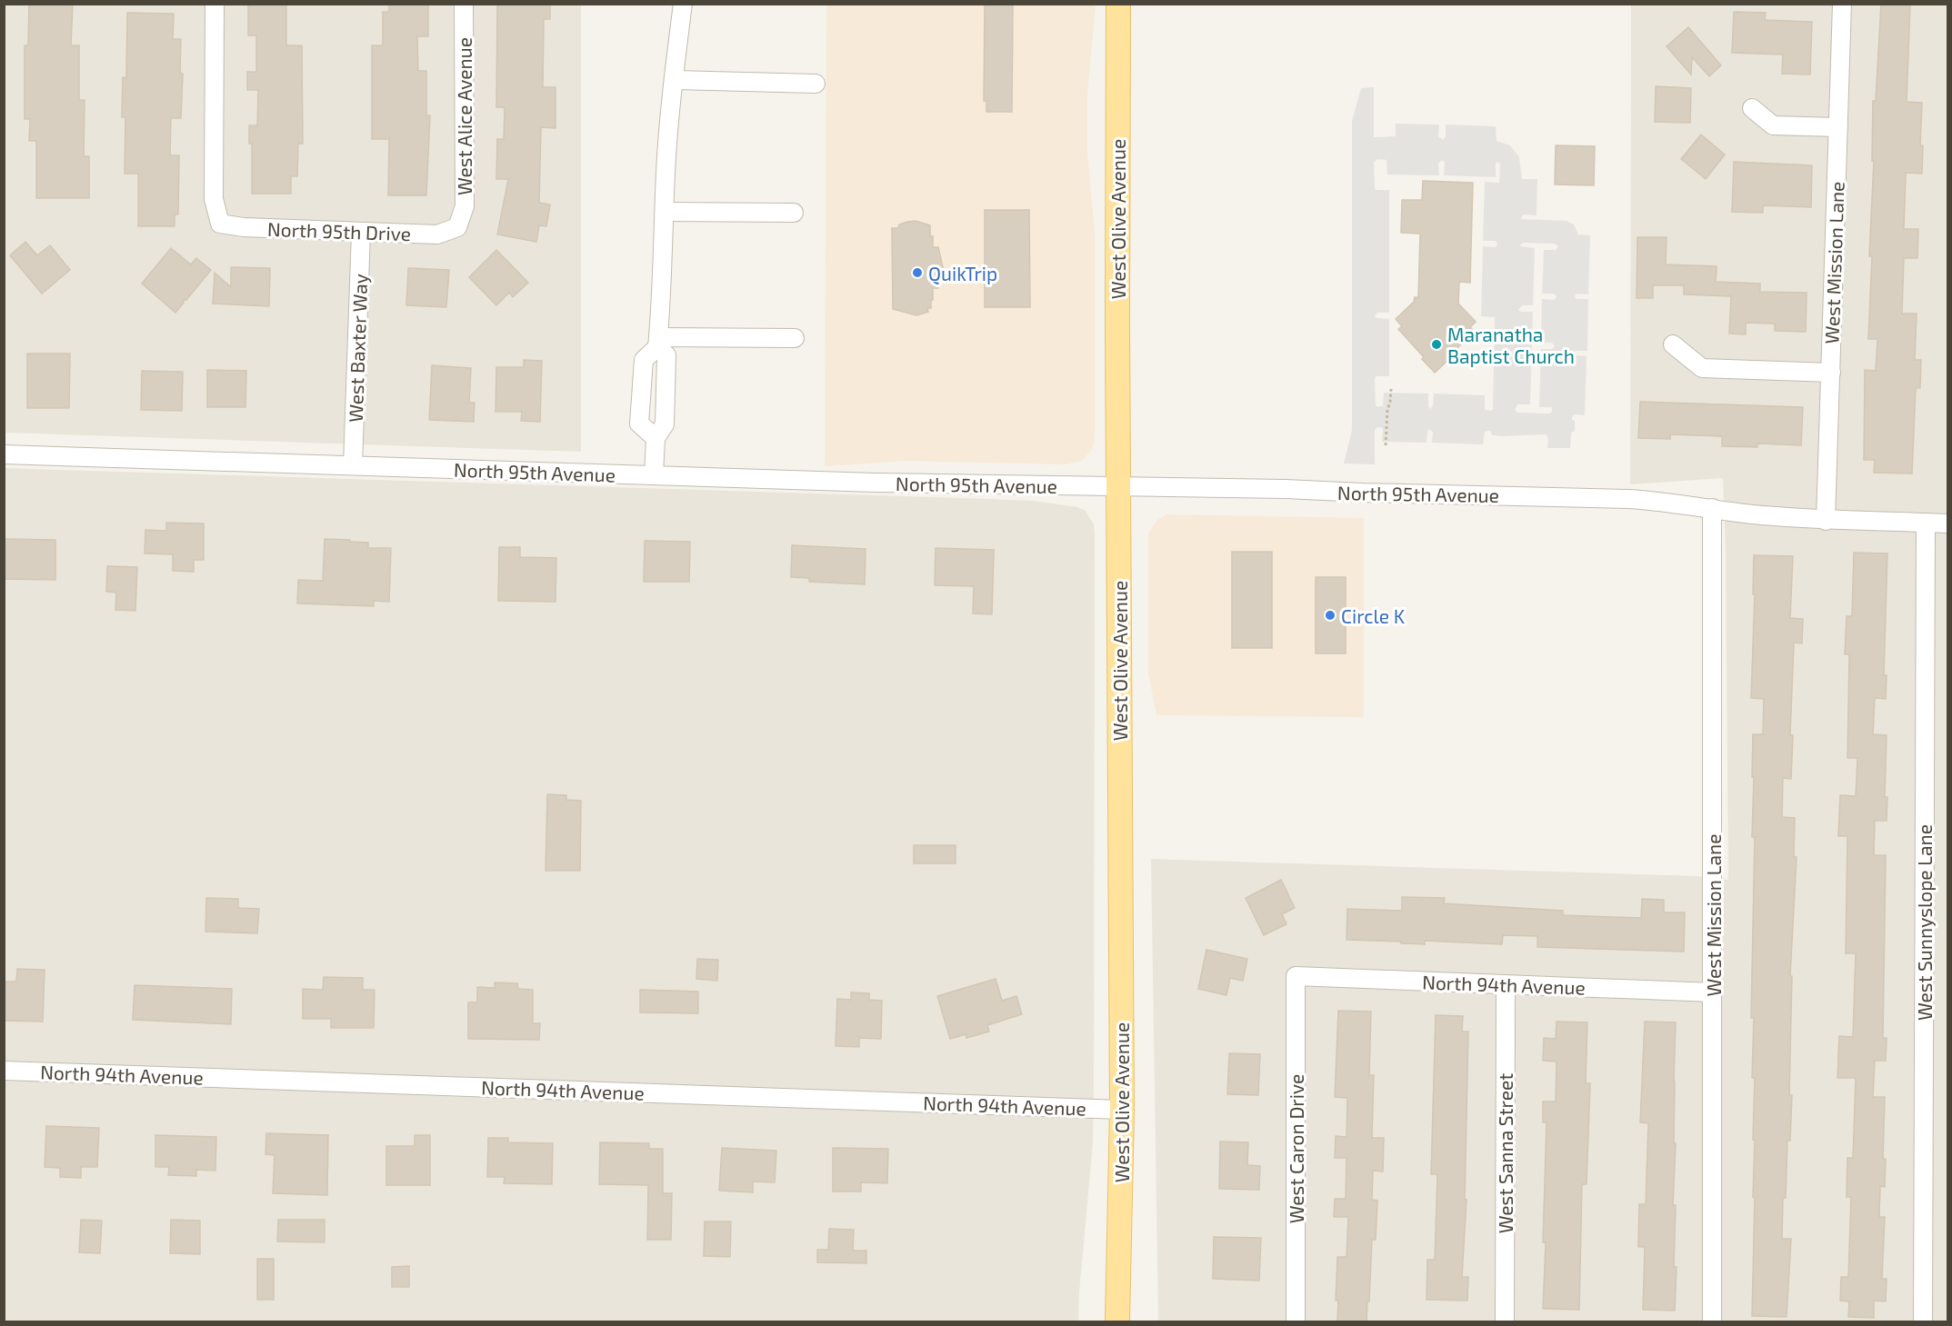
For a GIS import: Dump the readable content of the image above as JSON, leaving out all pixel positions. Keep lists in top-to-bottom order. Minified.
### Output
{"streets":{"main road":["West Olive Avenue"],"street":["West Alice Avenue","North 95th Drive","West Mission Lane","West Baxter Way","North 95th Avenue","West Sunnyslope Lane","North 94th Avenue","West Caron Drive","West Sanna Street"]},"crossings":[["West Alice Avenue","North 95th Drive"],["West Olive Avenue","North 95th Avenue"],["West Olive Avenue","North 94th Avenue"],["North 95th Drive","West Baxter Way"],["West Mission Lane","North 95th Avenue"],["West Mission Lane","North 94th Avenue"],["West Baxter Way","North 95th Avenue"],["North 95th Avenue","West Sunnyslope Lane"],["North 94th Avenue","West Caron Drive"],["North 94th Avenue","West Sanna Street"]],"places":["QuikTrip","Maranatha Baptist Church","Circle K"]}
